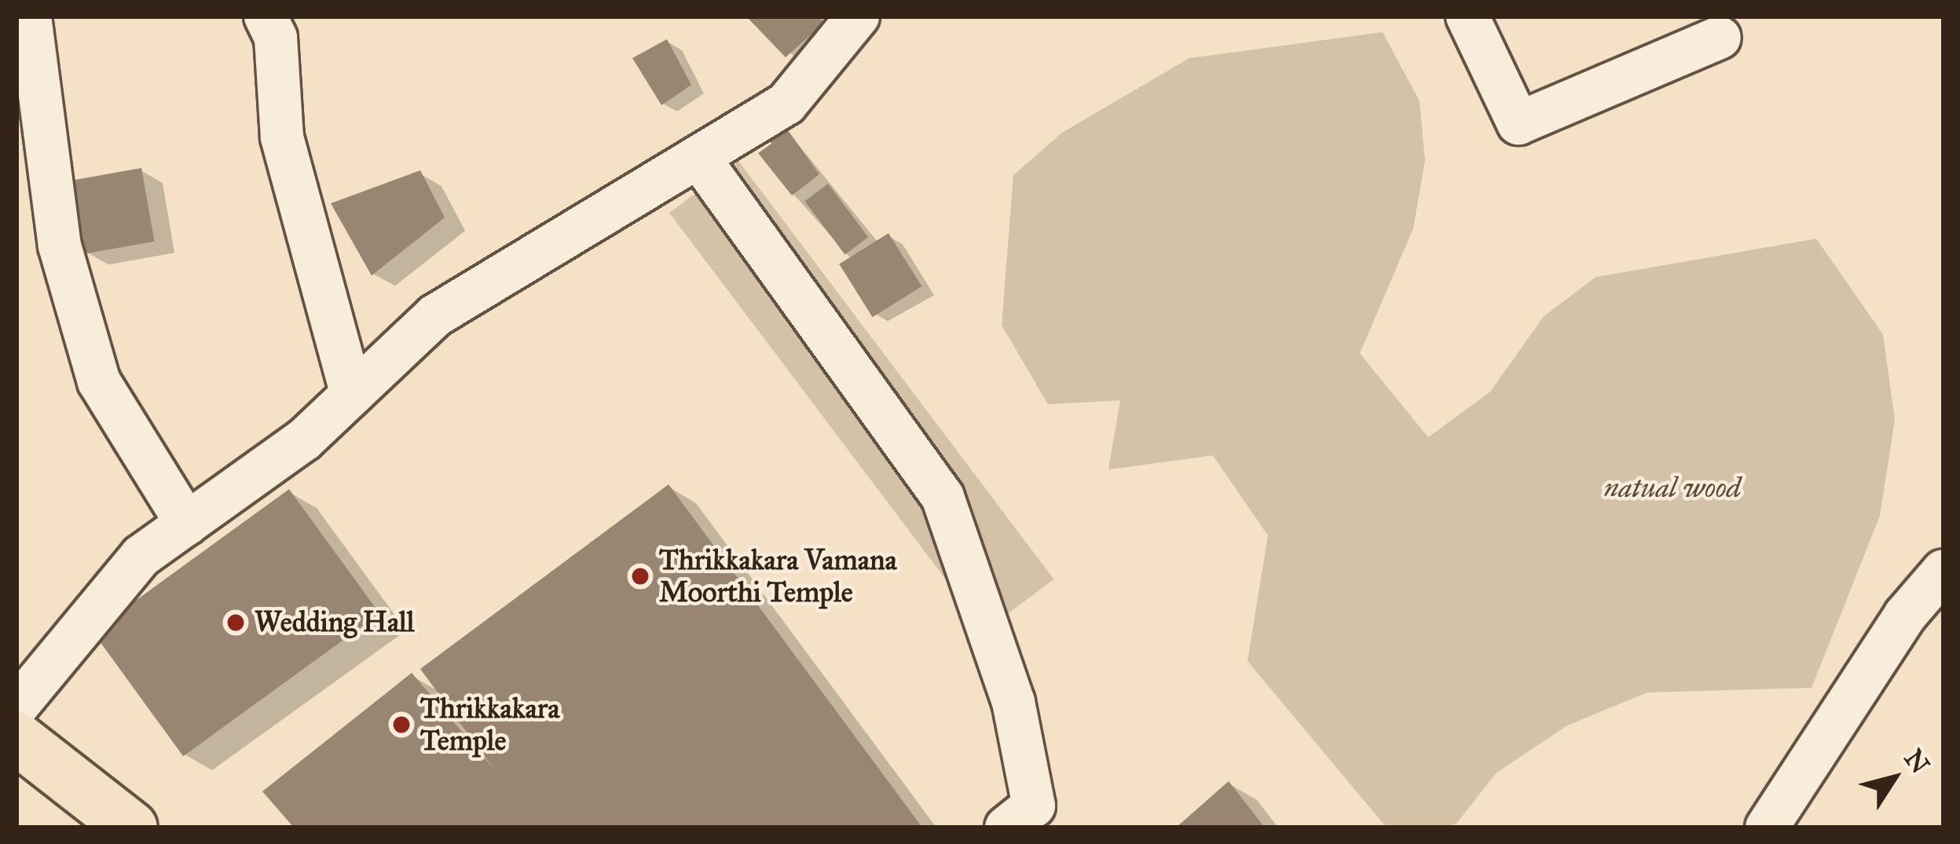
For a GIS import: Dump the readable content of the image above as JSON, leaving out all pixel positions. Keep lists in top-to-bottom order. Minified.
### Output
{"parks":["natual wood"],"places":["Thrikkakara Vamana Moorthi Temple","Wedding Hall","Thrikkakara Temple"],"north":"top right"}
